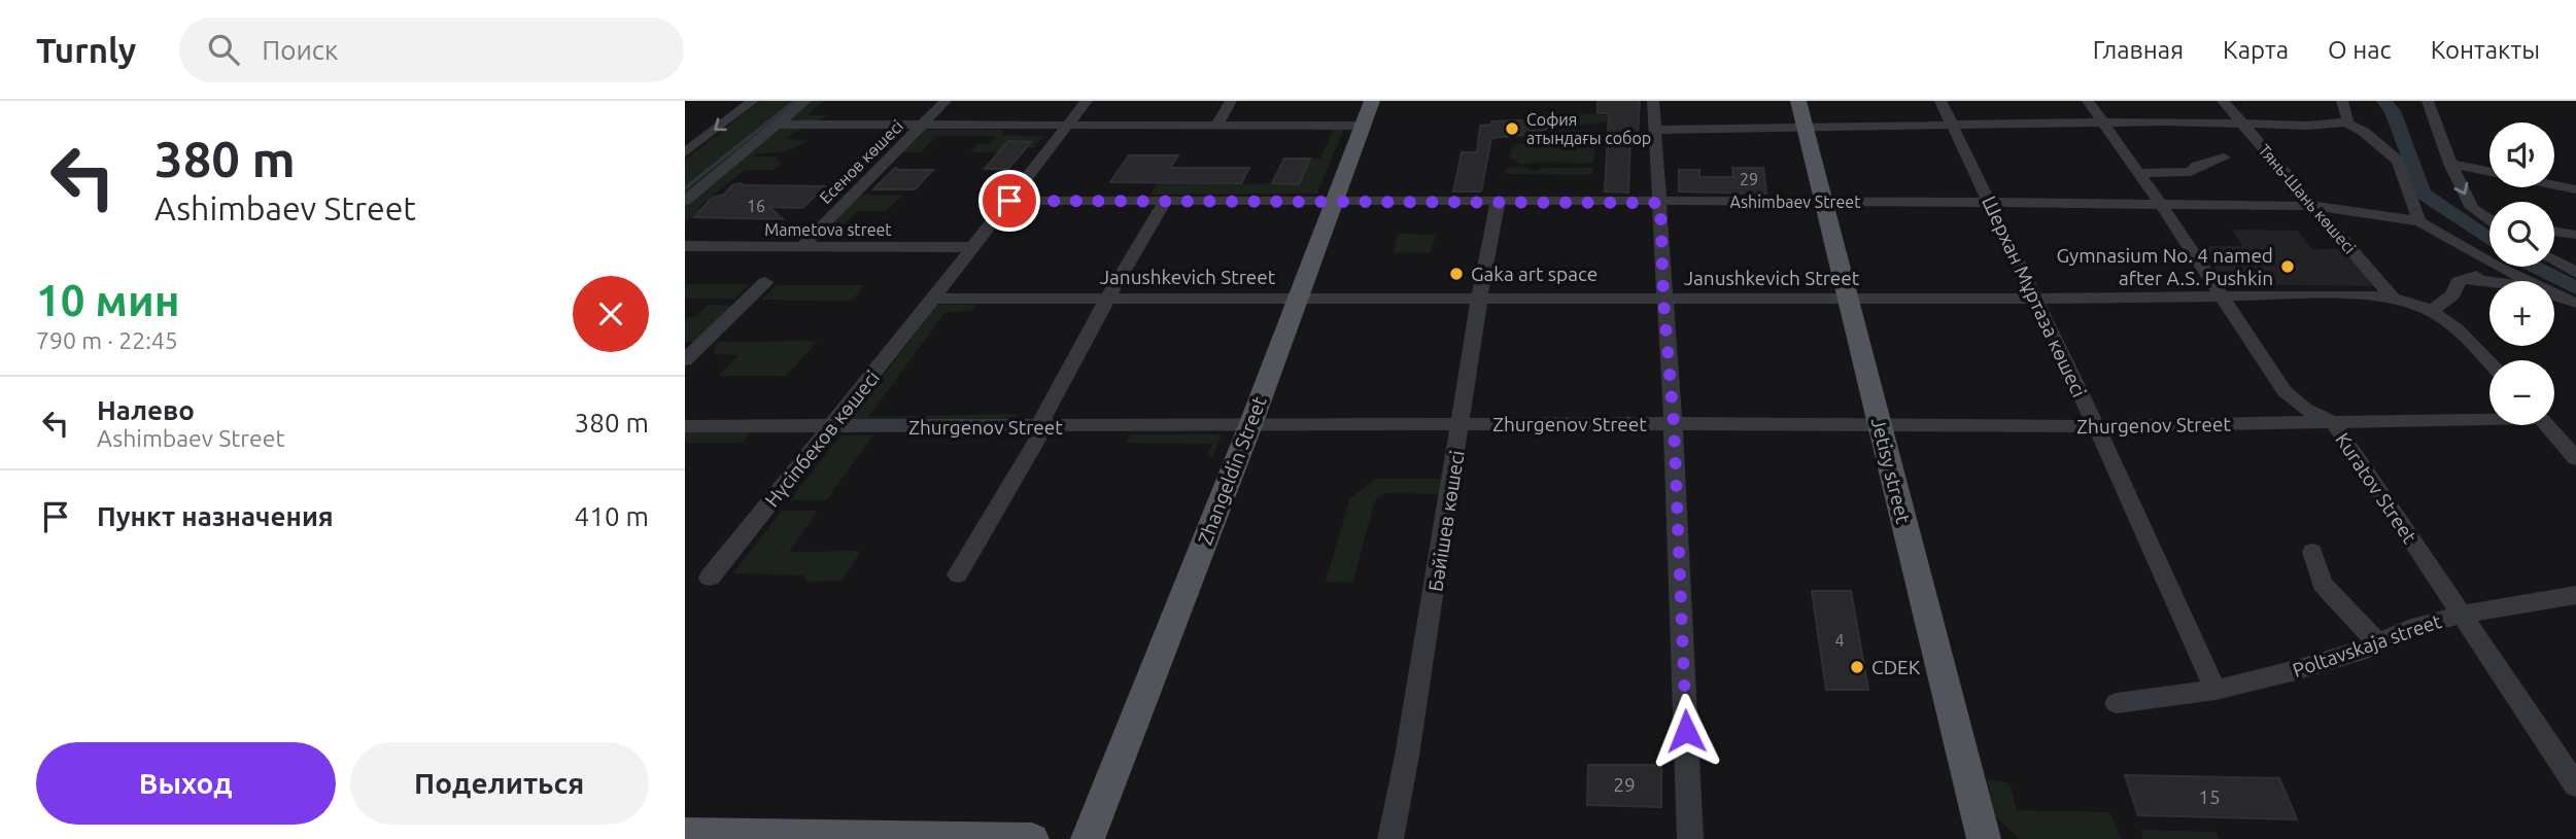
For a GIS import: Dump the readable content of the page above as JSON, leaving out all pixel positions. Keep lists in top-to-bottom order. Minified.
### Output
{"streets":{"main road":["Zhangeldin Street","Jetisy street"],"street":["Есенов көшесі","Тянь-Шань көшесі","Ashimbaev Street","Mametovа street","Janushkevich Street","Шерхан Мұртаза көшесі","Zhurgenov Street","Нүсіпбеков көшесі","Kuratov Street","Бәйішев көшесі","Poltavskaja street"]},"crossings":[["Есенов көшесі","Mametovа street"],["Тянь-Шань көшесі","Ashimbaev Street"],["Тянь-Шань көшесі","Janushkevich Street"],["Ashimbaev Street","Шерхан Мұртаза көшесі"],["Ashimbaev Street","Zhangeldin Street"],["Ashimbaev Street","Jetisy street"],["Ashimbaev Street","Kuratov Street"],["Ashimbaev Street","Бәйішев көшесі"],["Janushkevich Street","Шерхан Мұртаза көшесі"],["Janushkevich Street","Нүсіпбеков көшесі"],["Janushkevich Street","Zhangeldin Street"],["Janushkevich Street","Jetisy street"],["Janushkevich Street","Kuratov Street"],["Janushkevich Street","Бәйішев көшесі"],["Шерхан Мұртаза көшесі","Zhurgenov Street"],["Шерхан Мұртаза көшесі","Poltavskaja street"],["Zhurgenov Street","Нүсіпбеков көшесі"],["Zhurgenov Street","Zhangeldin Street"],["Zhurgenov Street","Jetisy street"],["Zhurgenov Street","Kuratov Street"],["Zhurgenov Street","Бәйішев көшесі"],["Kuratov Street","Poltavskaja street"]],"places":["София атындағы собор","Gymnasium No. 4 named after A.S. Pushkin","Gaka art space","CDEK"],"house_numbers":["29","16","4","29","15"],"page":{"header":"Turnly","search":"Поиск","nav":["Главная","Карта","О нас","Контакты"],"turn":["380 m","Ashimbaev Street"],"map_buttons":["+","−"],"heading":["10 мин","790 m · 22:45"],"list":[{"name":"Налево","note":"Ashimbaev Street","value":"380 m"},{"name":"Пункт назначения","value":"410 m"}],"buttons":["Выход","Поделиться"]}}
